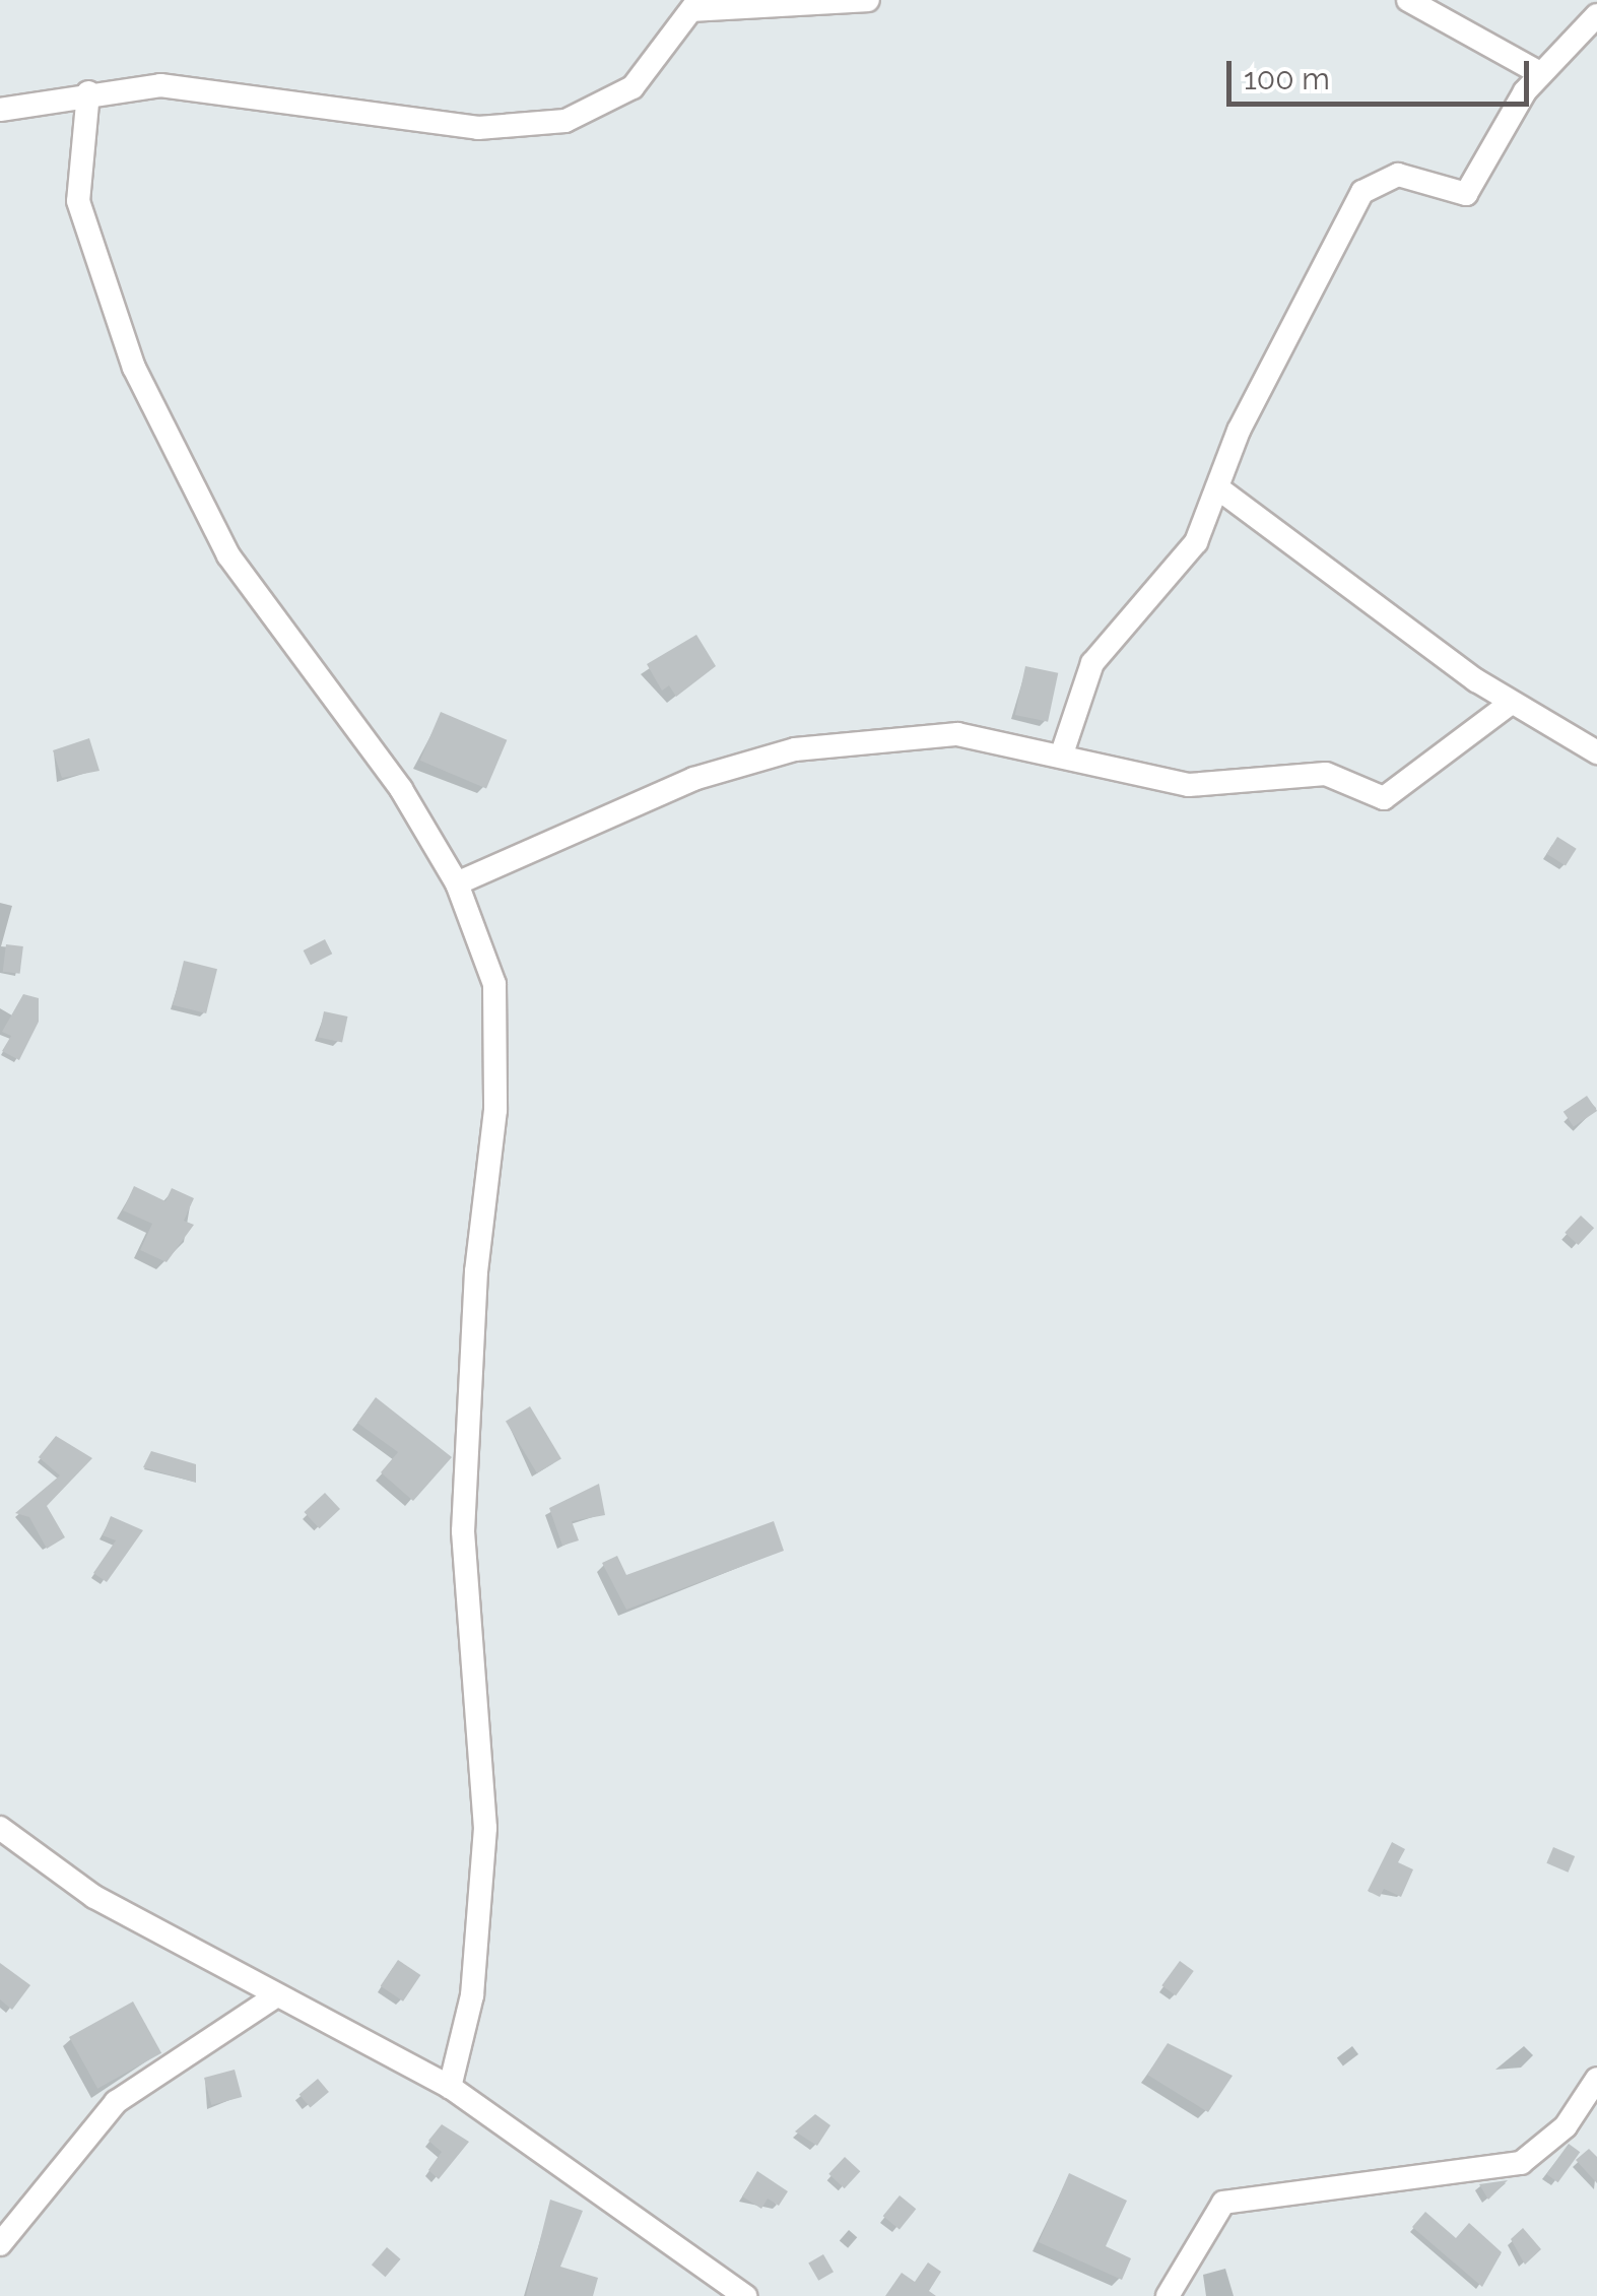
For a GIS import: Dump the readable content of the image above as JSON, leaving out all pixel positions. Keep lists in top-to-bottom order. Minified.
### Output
{"scale_bar":"100 m"}
